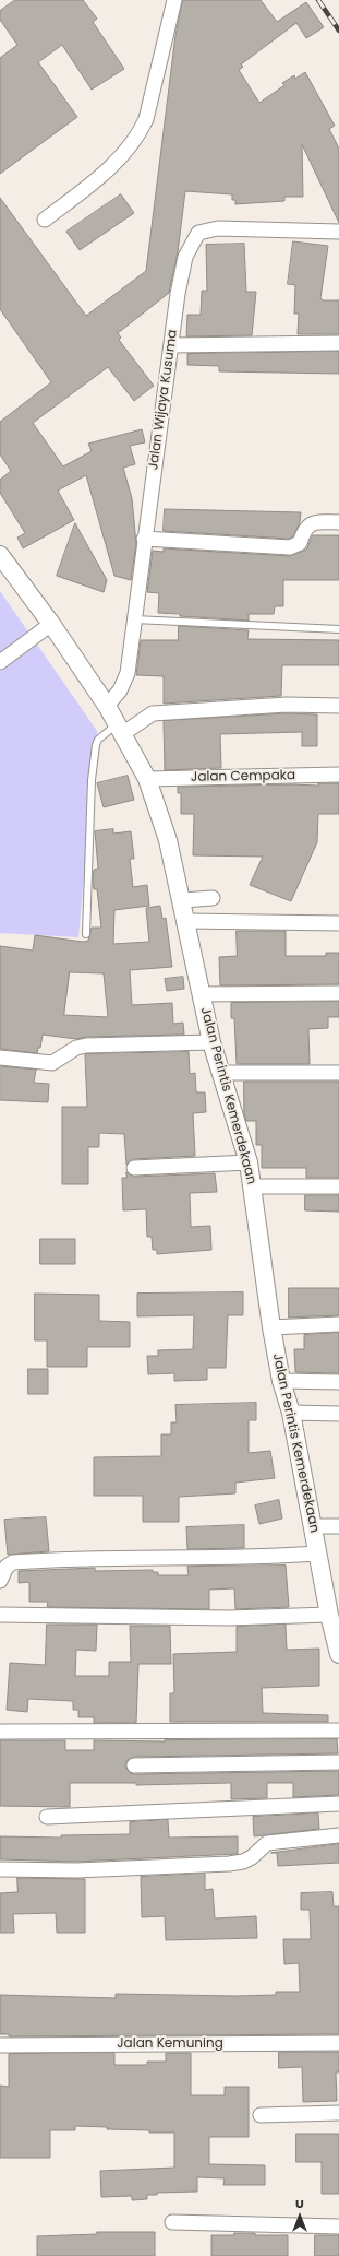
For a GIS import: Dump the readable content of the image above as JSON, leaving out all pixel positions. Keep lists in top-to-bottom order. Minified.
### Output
{"streets":{"street":["Jalan Wijaya Kusuma","Jalan Cempaka","Jalan Perintis Kemerdekaan","Jalan Kemuning"]},"crossings":[["Jalan Wijaya Kusuma","Jalan Perintis Kemerdekaan"],["Jalan Cempaka","Jalan Perintis Kemerdekaan"]],"north":"top"}
